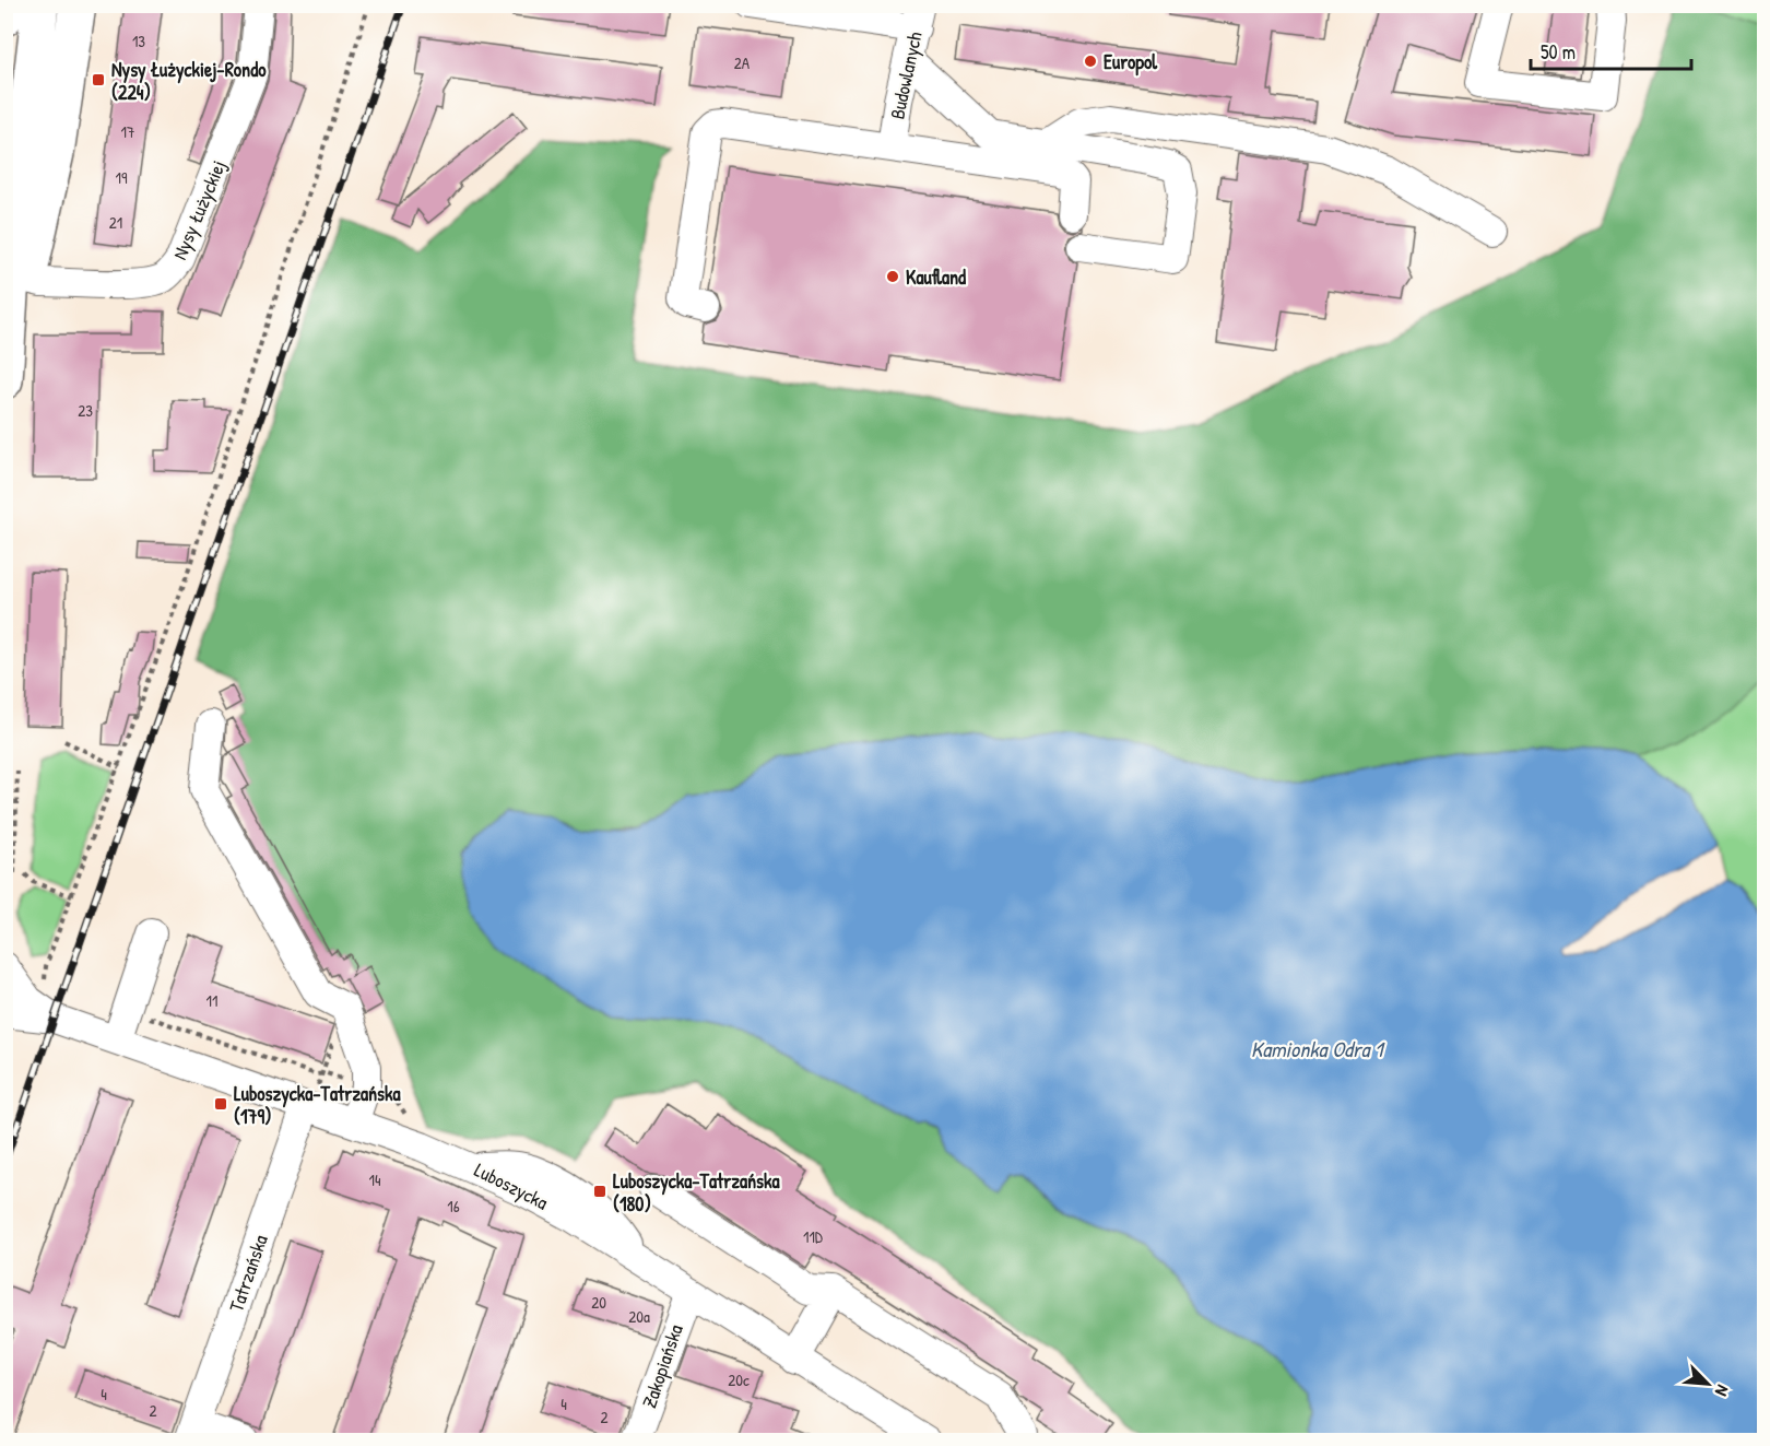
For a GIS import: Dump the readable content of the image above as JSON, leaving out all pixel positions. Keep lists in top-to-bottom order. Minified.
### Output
{"streets":{"street":["Budowlanych","Nysy Łużyckiej","Luboszycka","Tatrzańska","Zakopiańska"]},"crossings":[["Luboszycka","Tatrzańska"],["Luboszycka","Zakopiańska"]],"water":["Kamionka Odra 1"],"places":{"other":["Europol","Kaufland"],"transit":["Nysy Łużyckiej-Rondo (224)","Luboszycka-Tatrzańska (179)","Luboszycka-Tatrzańska (180)"]},"house_numbers":["13","2A","17","19","21","23","11","14","16","11D","20","20a","20c","4","4","2","2"],"scale_bar":"50 m","north":"bottom right"}
